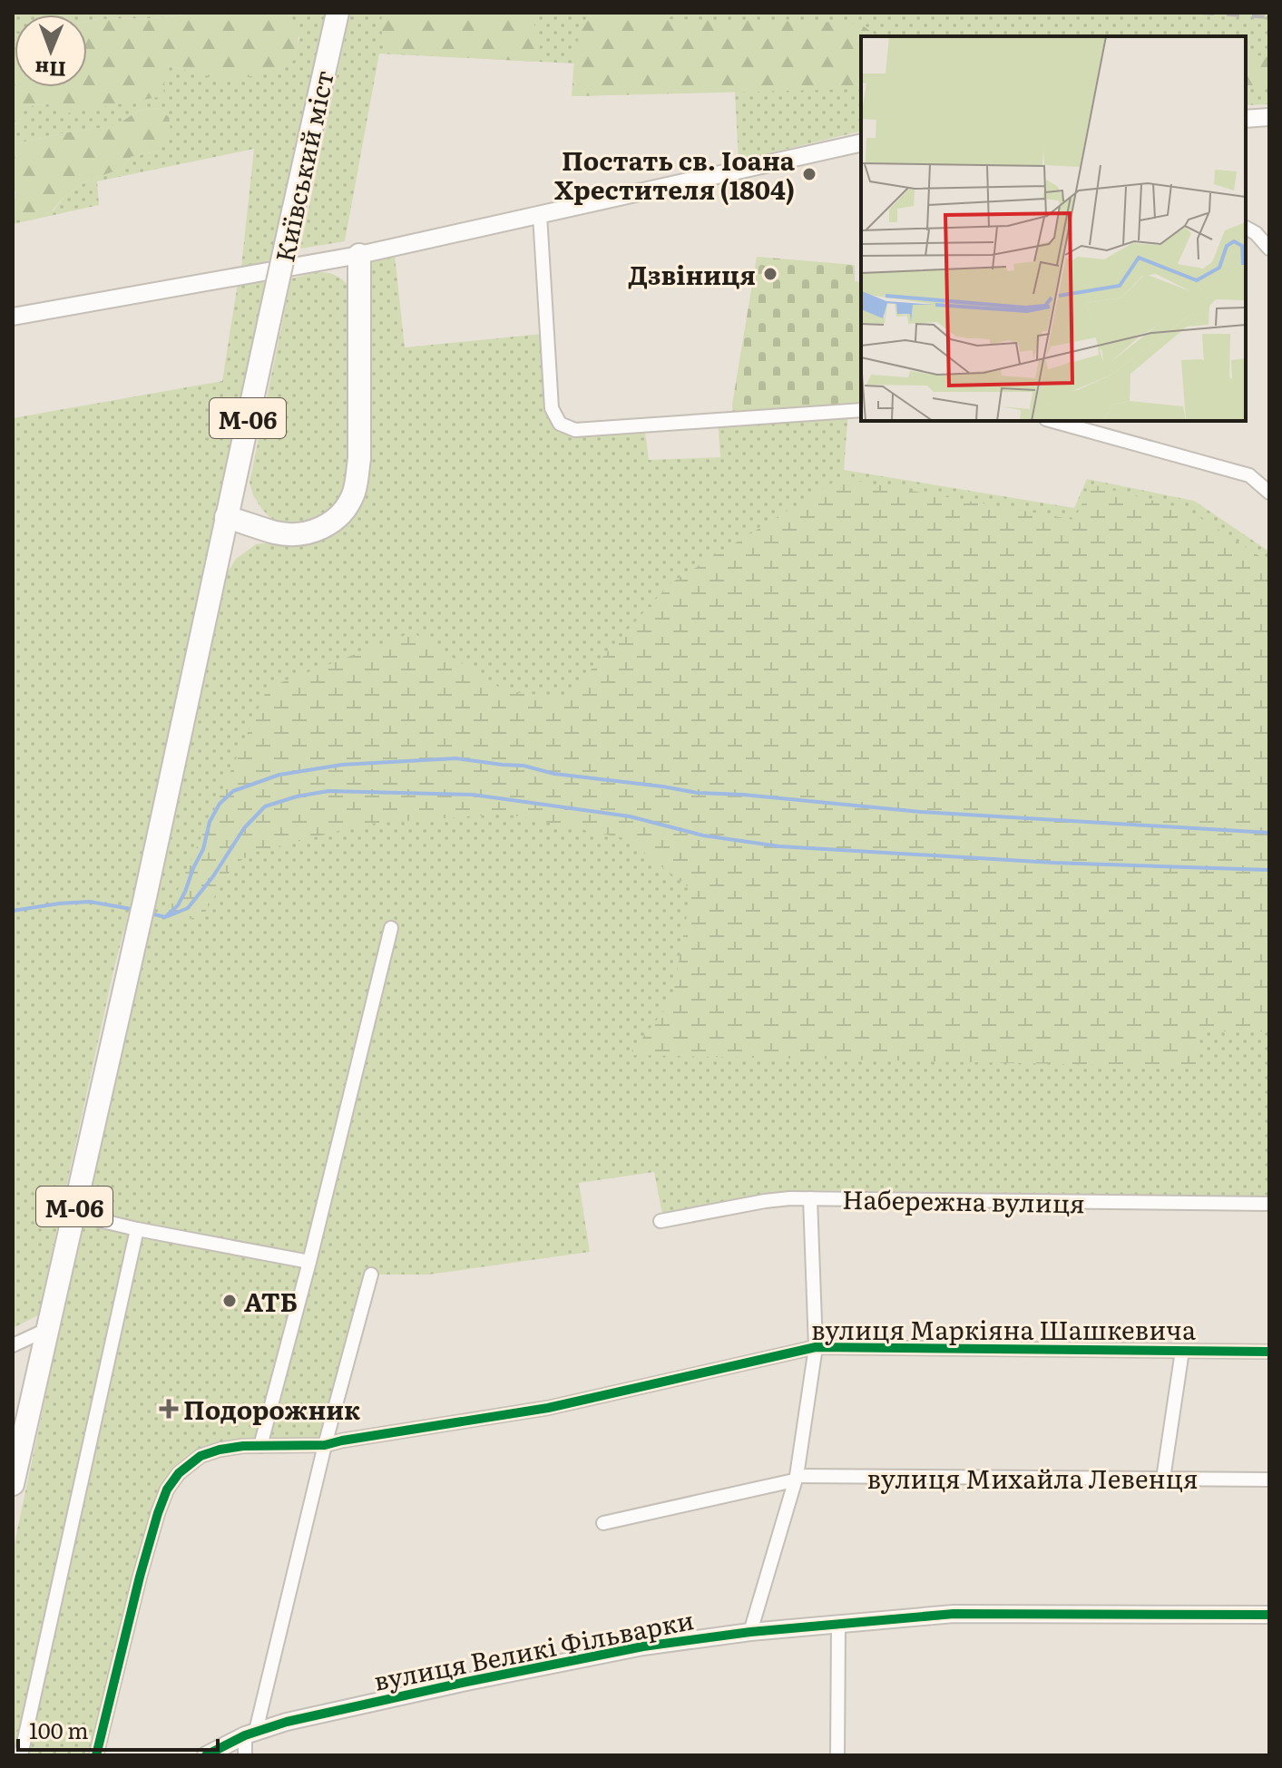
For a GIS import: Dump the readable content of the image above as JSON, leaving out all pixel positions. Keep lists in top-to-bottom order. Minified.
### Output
{"streets":{"highway":["Київський міст","М-06"],"street":["Набережна вулиця","вулиця Маркіяна Шашкевича","вулиця Михайла Левенця","вулиця Великі Фільварки"]},"crossings":[["Київський міст","М-06"]],"places":{"other":["Постать св. Іоана Хрестителя (1804)","Дзвіниця","АТБ"],"health":["Подорожник"]},"scale_bar":"100 m","north":"bottom"}
